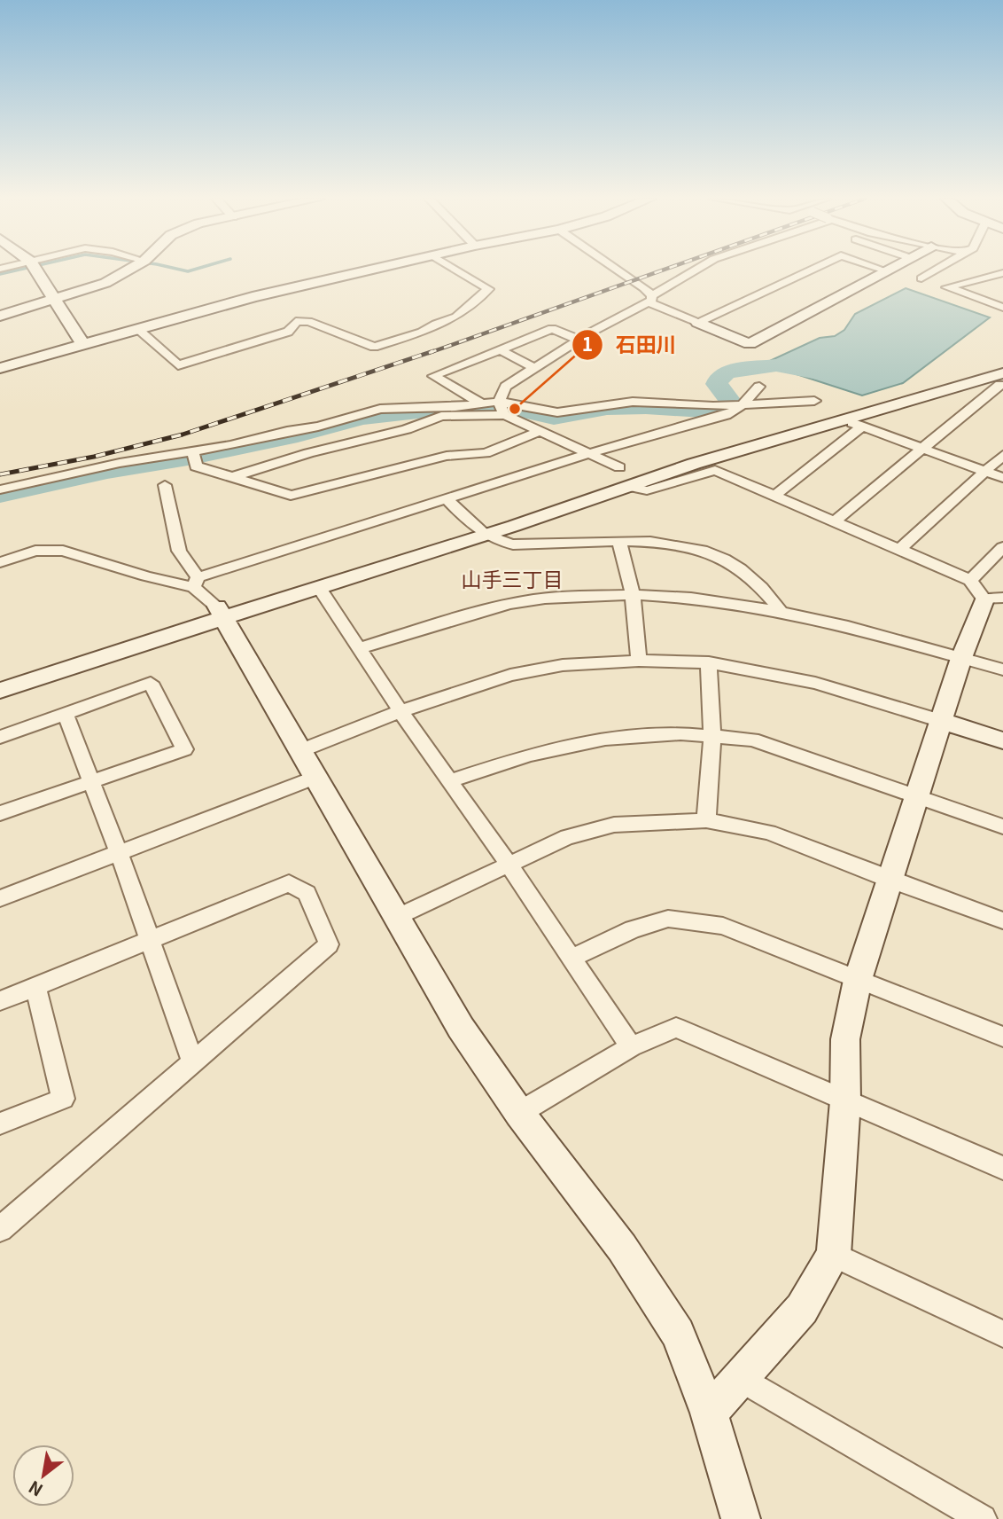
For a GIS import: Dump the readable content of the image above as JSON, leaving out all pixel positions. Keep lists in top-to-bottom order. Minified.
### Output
{"districts":["山手三丁目"],"places":["石田川"],"north":"bottom left"}
